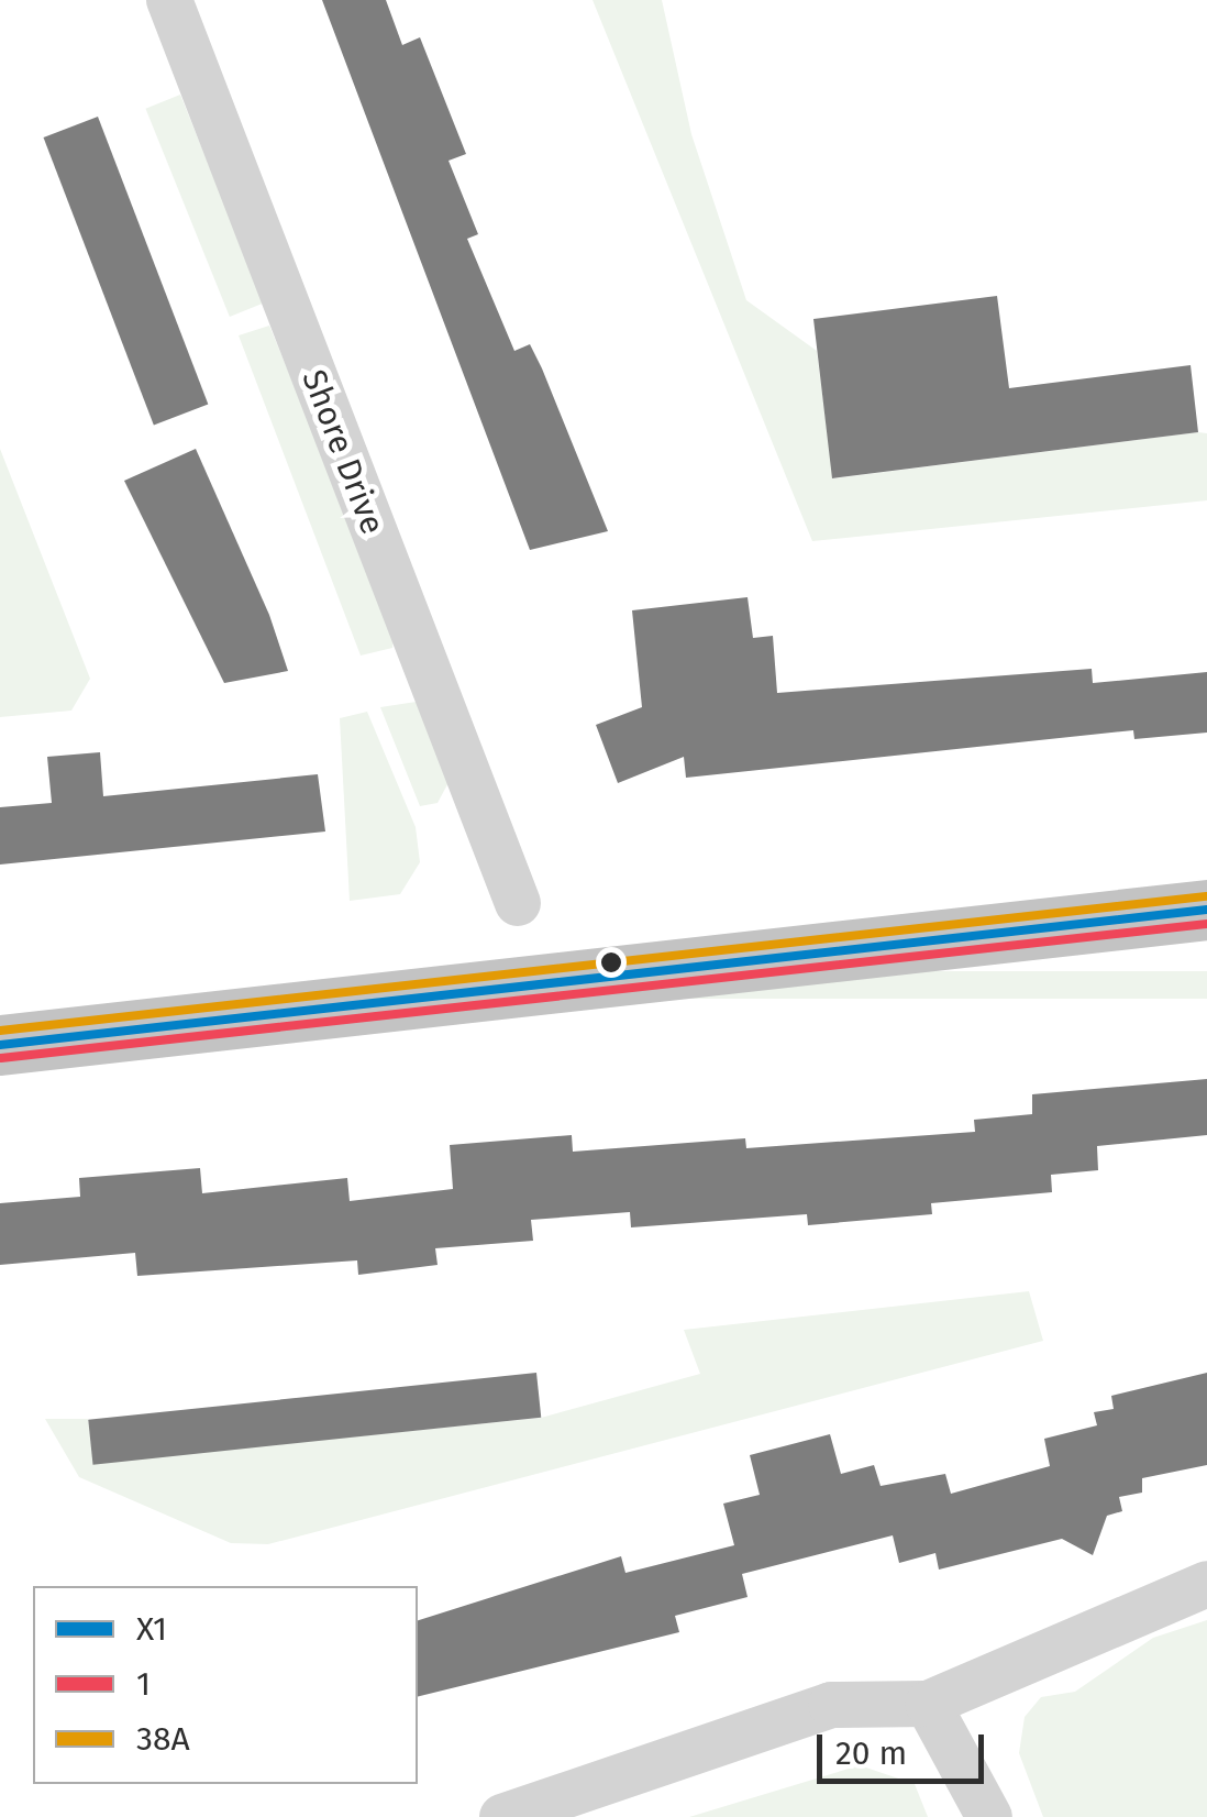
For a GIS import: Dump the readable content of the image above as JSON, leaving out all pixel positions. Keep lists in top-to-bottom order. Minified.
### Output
{"streets":{"street":["Shore Drive"]},"lines":["transit line 38A","transit line X1","transit line 1"],"legend":["X1","1","38A"],"scale_bar":"20 m"}
